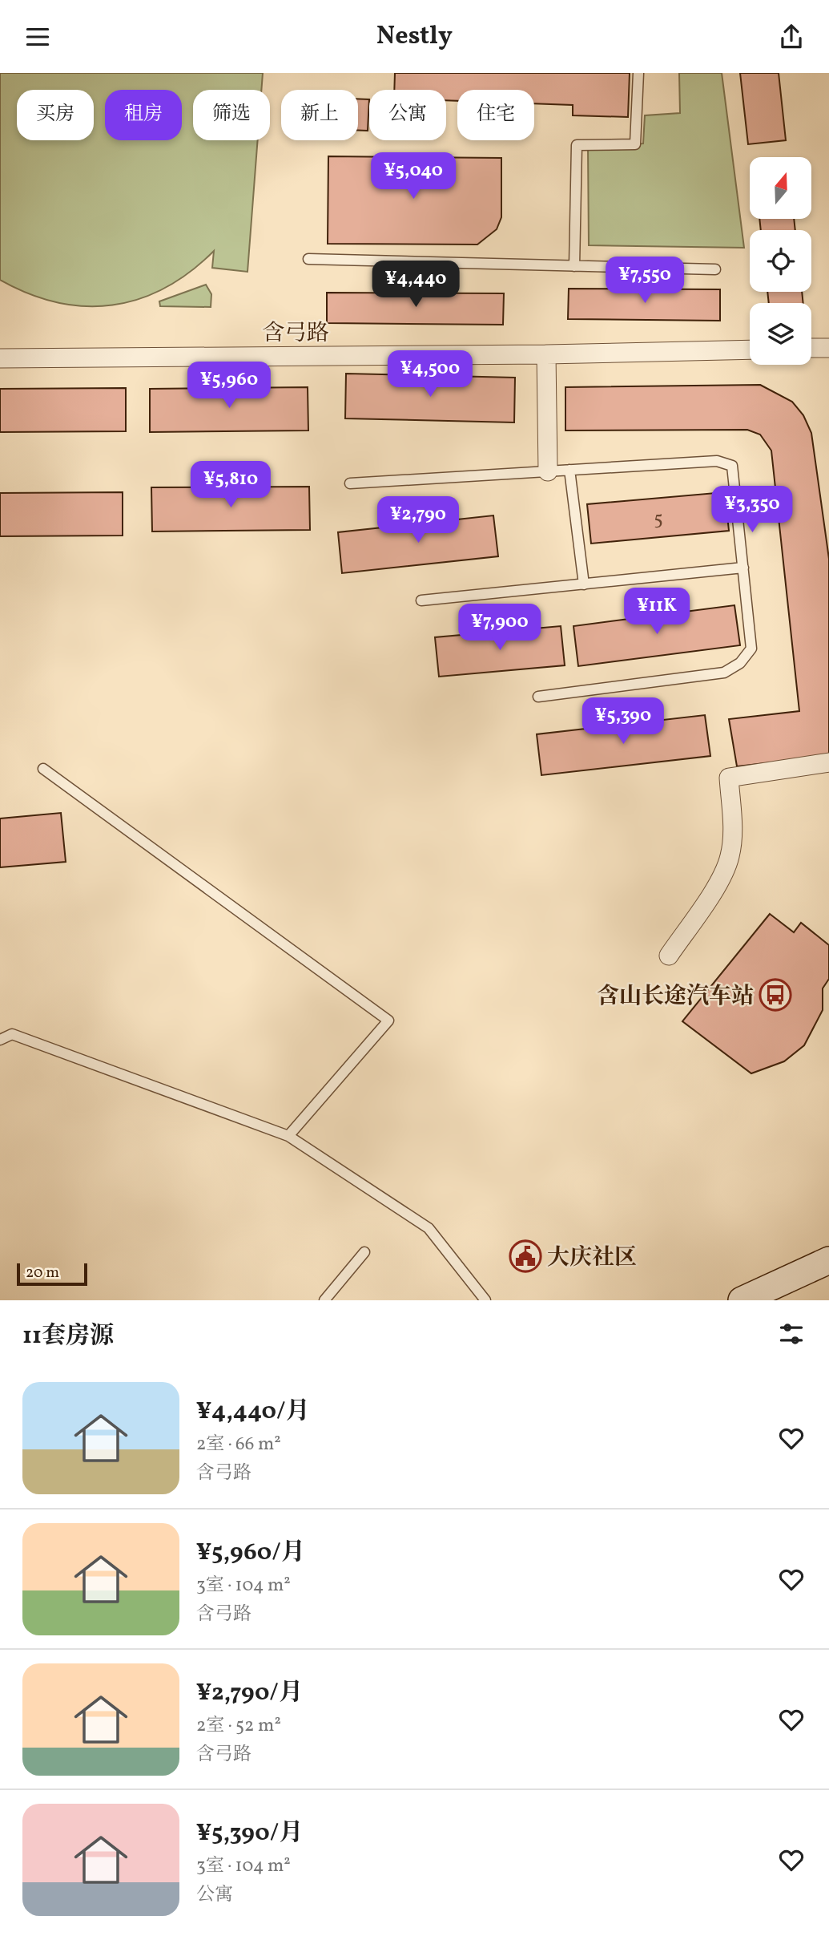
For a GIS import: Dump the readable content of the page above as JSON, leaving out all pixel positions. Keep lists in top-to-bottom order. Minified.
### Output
{"streets":{"street":["含弓路"]},"places":{"bus stop":["含山长途汽车站"],"public building":["大庆社区"]},"house_numbers":["5"],"scale_bar":"20 m","north":"top","page":{"header":"Nestly","chip":["买房","租房","筛选","新上","公寓","住宅"],"price":["¥5,040","¥7,550","¥4,440","¥4,500","¥5,960","¥5,810","¥3,350","¥2,790","¥11K","¥7,900","¥5,390"],"scale":"20 m","heading":"11套房源","list":[{"name":"¥4,440/月","note":"2室 · 66 m² · 含弓路"},{"name":"¥5,960/月","note":"3室 · 104 m² · 含弓路"},{"name":"¥2,790/月","note":"2室 · 52 m² · 含弓路"},{"name":"¥5,390/月","note":"3室 · 104 m² · 公寓"}]}}
